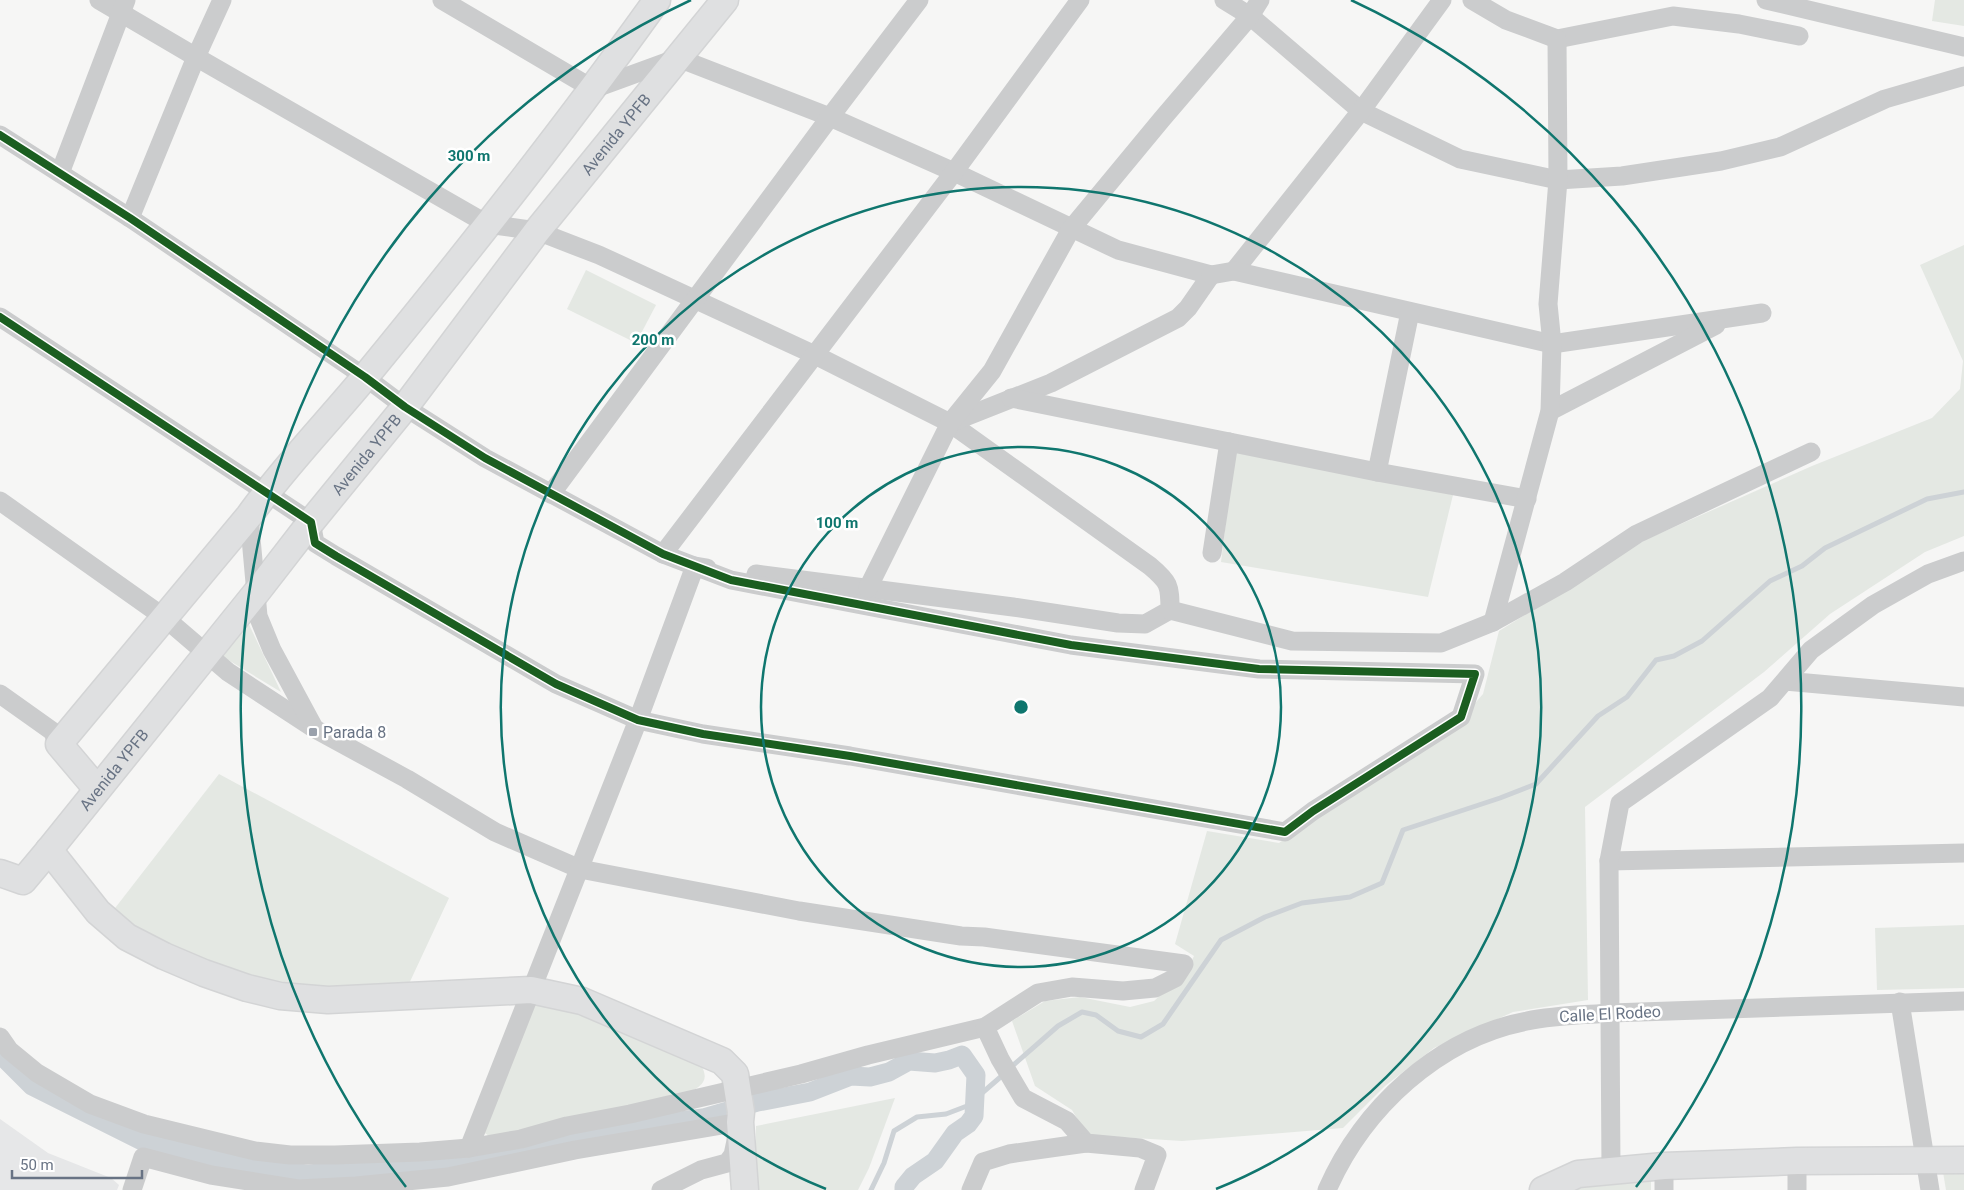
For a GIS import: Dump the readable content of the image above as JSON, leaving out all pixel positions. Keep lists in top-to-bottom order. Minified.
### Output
{"streets":{"street":["Avenida YPFB","Calle El Rodeo"]},"places":{"transit":["Parada 8"]},"scale_bar":"50 m","rings":["300 m","200 m","100 m"]}
